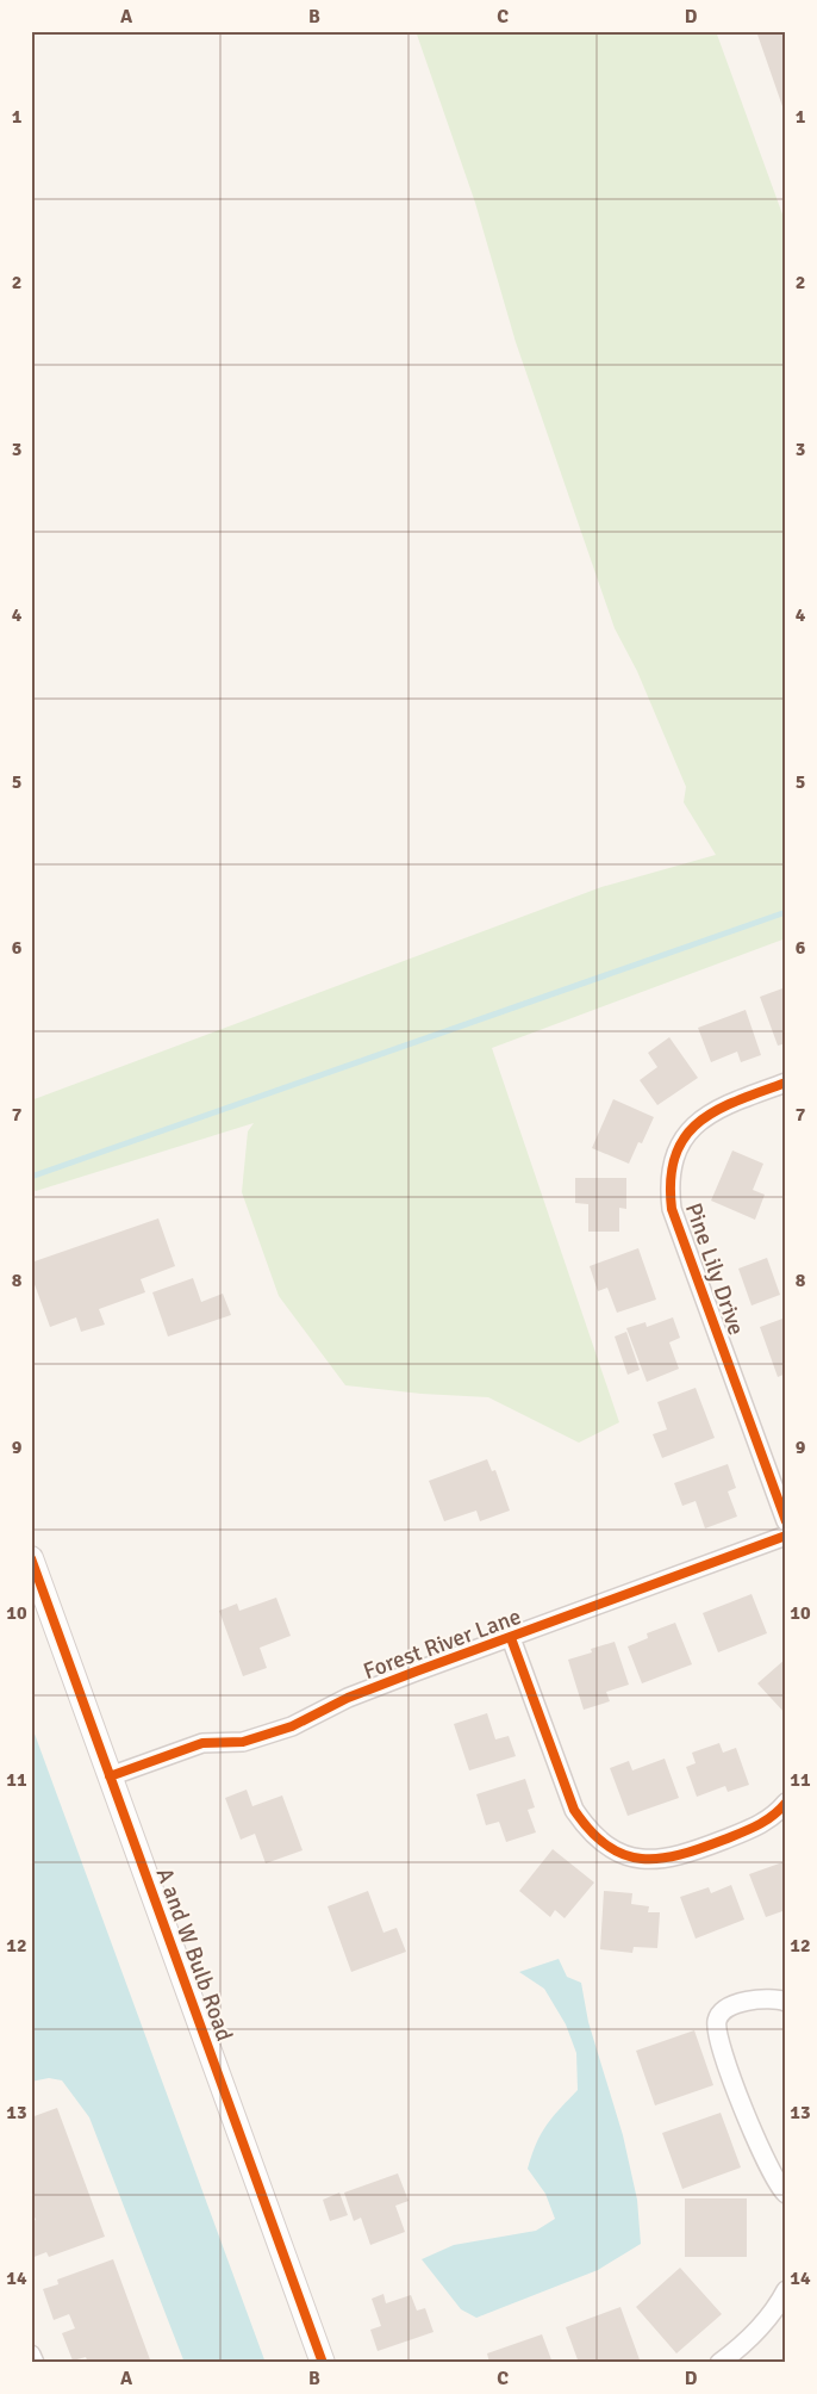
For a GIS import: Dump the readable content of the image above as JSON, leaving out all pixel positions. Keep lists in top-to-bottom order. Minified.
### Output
{"streets":{"street":["Pine Lily Drive","Forest River Lane","A and W Bulb Road"]},"crossings":[["Forest River Lane","A and W Bulb Road"]],"grid":{"columns":["A","B","C","D"],"rows":["1","2","3","4","5","6","7","8","9","10","11","12","13","14"]}}
